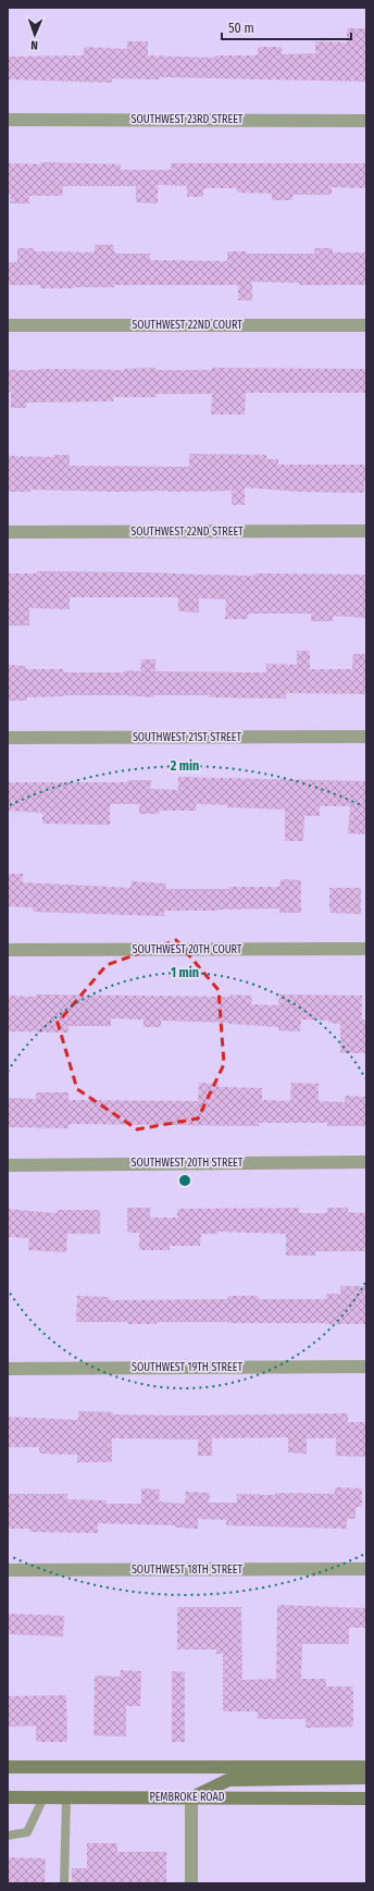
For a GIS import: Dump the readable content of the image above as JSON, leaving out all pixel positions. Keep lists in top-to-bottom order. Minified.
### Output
{"streets":{"main road":["PEMBROKE ROAD"],"street":["SOUTHWEST 23RD STREET","SOUTHWEST 22ND COURT","SOUTHWEST 22ND STREET","SOUTHWEST 21ST STREET","SOUTHWEST 20TH COURT","SOUTHWEST 20TH STREET","SOUTHWEST 19TH STREET","SOUTHWEST 18TH STREET"]},"scale_bar":"50 m","north":"bottom","rings":["2 min","1 min"]}
